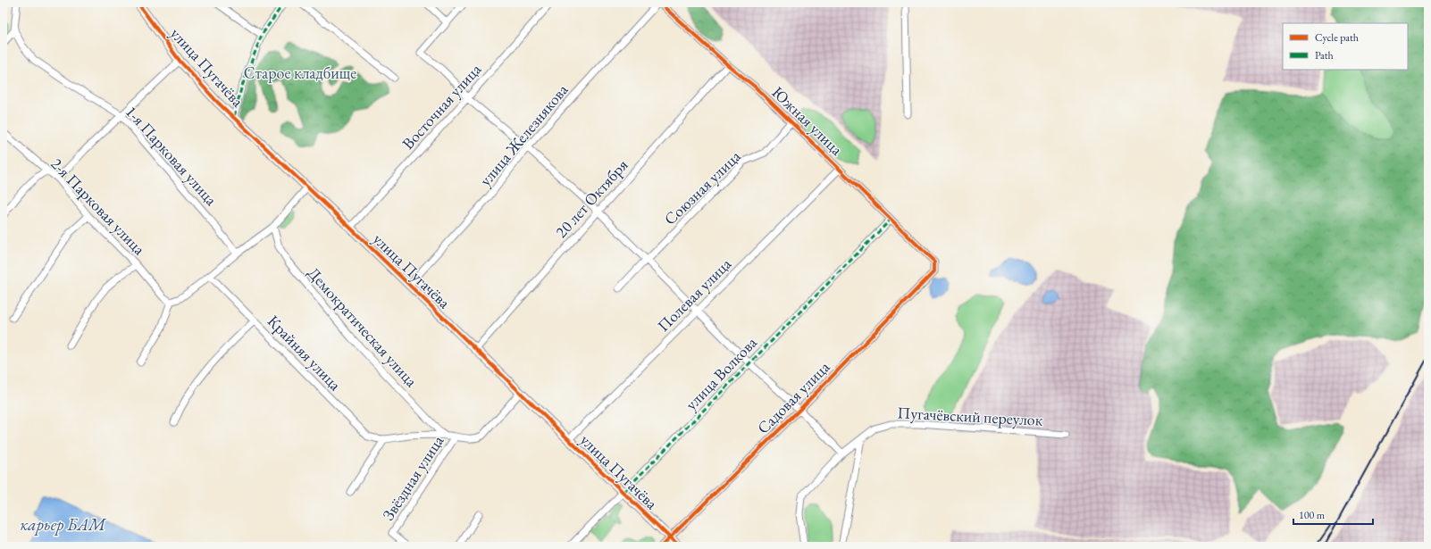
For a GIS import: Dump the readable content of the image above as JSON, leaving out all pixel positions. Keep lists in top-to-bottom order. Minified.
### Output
{"streets":{"street":["улица Пугачёва","Восточная улица","Южная улица","улица Железнякова","1-я Парковая улица","Союзная улица","20 лет Октября","2-я Парковая улица","Полевая улица","Демократическая улица","Крайняя улица","улица Волкова","Садовая улица","Пугачёвский переулок","Звёздная улица"]},"crossings":[["улица Пугачёва","Восточная улица"],["улица Пугачёва","улица Железнякова"],["улица Пугачёва","20 лет Октября"],["улица Пугачёва","Полевая улица"],["улица Пугачёва","улица Волкова"],["улица Пугачёва","Садовая улица"],["Южная улица","улица Железнякова"],["Южная улица","Союзная улица"],["Южная улица","20 лет Октября"],["Южная улица","Полевая улица"],["Южная улица","улица Волкова"],["Южная улица","Садовая улица"]],"water":["карьер БАМ"],"parks":["Старое кладбище"],"legend":["Cycle path","Path"],"scale_bar":"100 m"}
